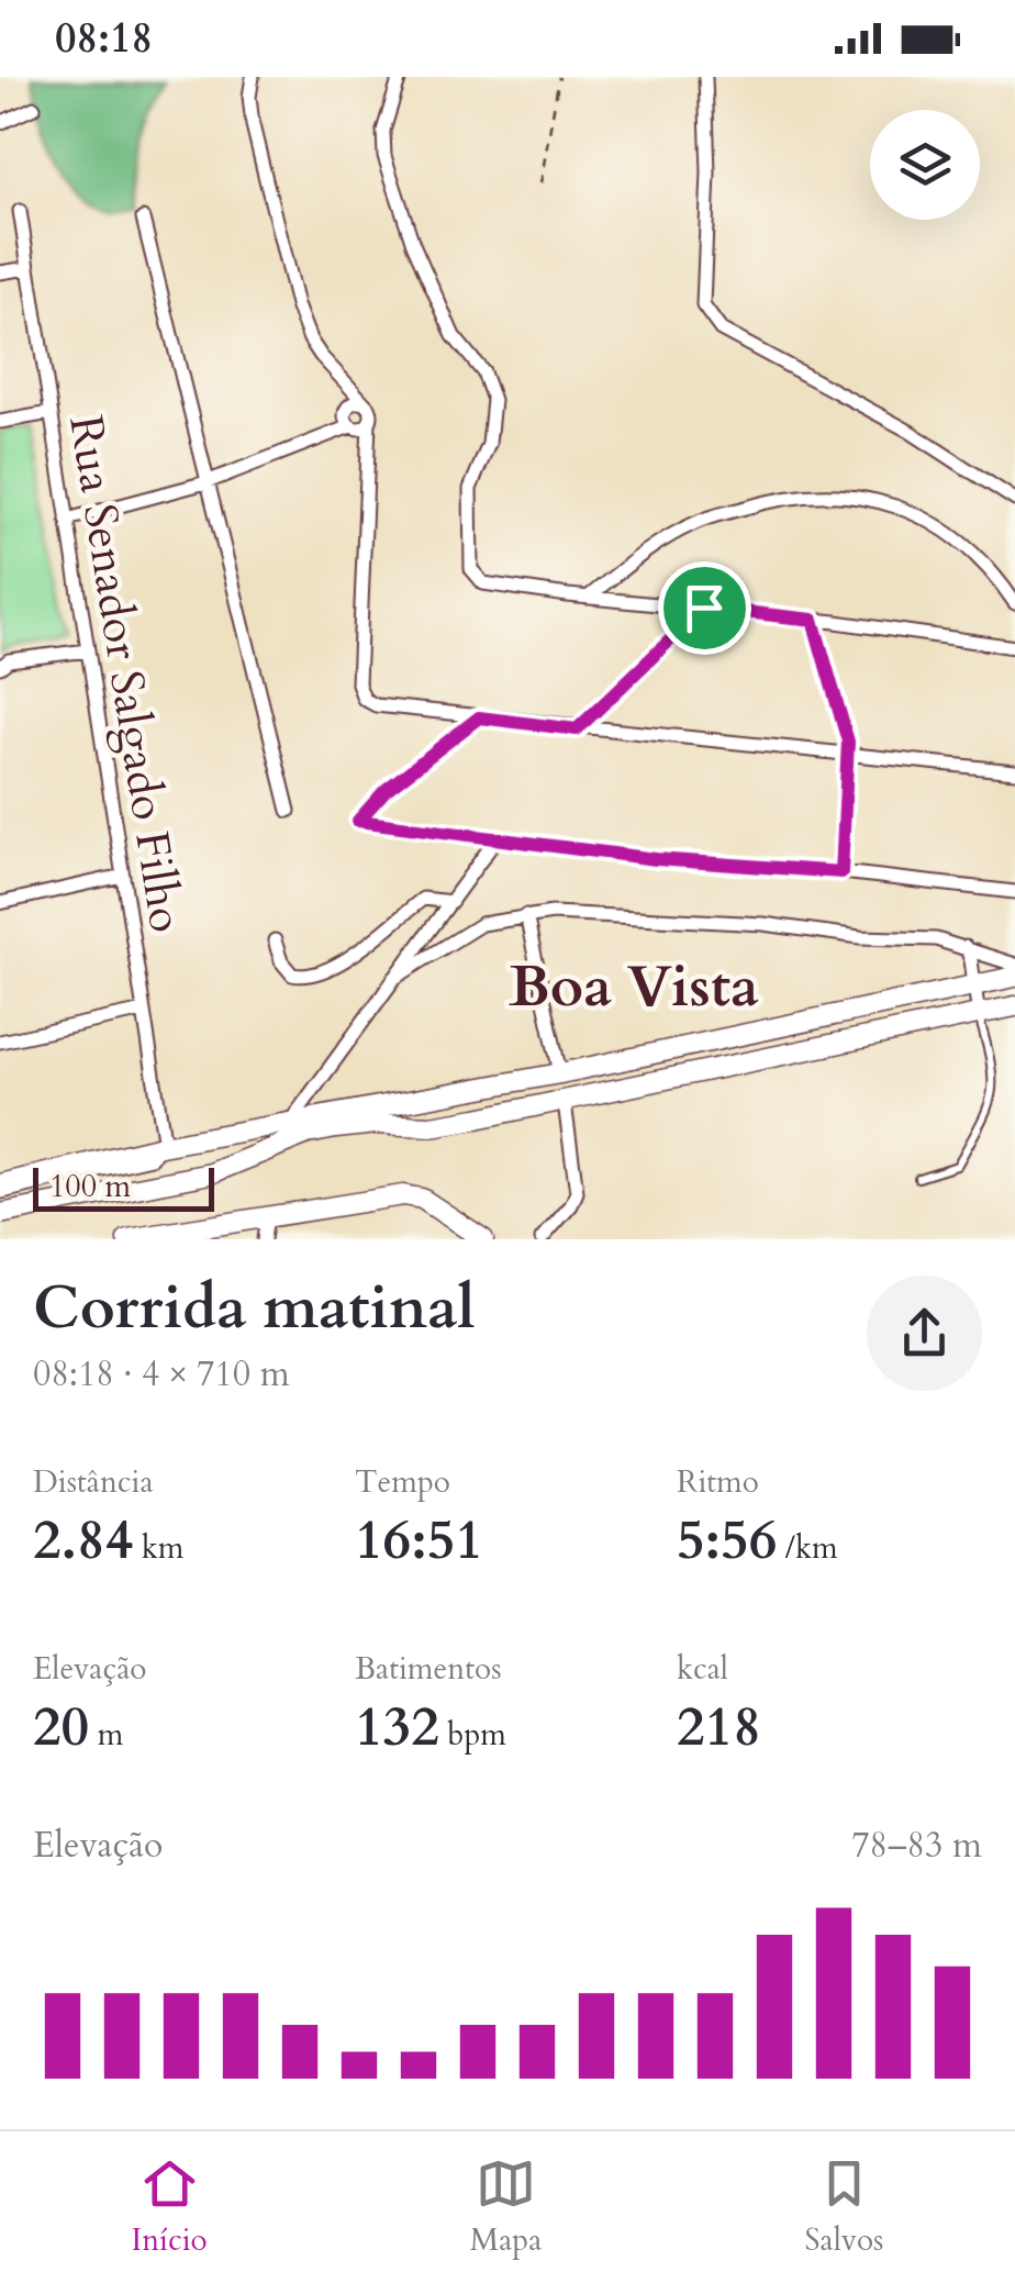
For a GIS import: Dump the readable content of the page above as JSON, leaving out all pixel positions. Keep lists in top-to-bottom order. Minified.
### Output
{"streets":{"street":["Rua Senador Salgado Filho"]},"districts":["Boa Vista"],"scale_bar":"100 m","page":{"status":"08:18","scale":"100 m","heading":["Corrida matinal","08:18 · 4 × 710 m"],"stats":[["Distância","2.84 km"],["Tempo","16:51"],["Ritmo","5:56 /km"],["Elevação","20 m"],["Batimentos","132 bpm"],["kcal","218"]],"chart":["Elevação","78–83 m"],"tabs":["Início","Mapa","Salvos"]}}
